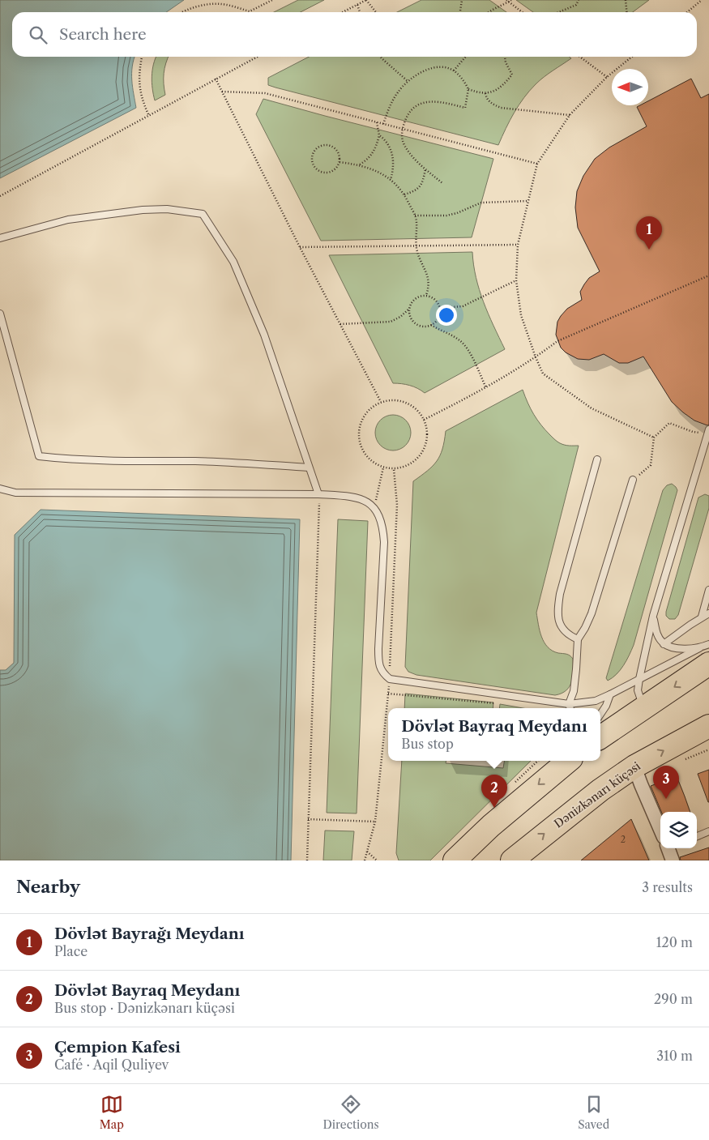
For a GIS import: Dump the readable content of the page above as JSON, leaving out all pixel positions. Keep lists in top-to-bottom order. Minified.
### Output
{"streets":{"highway":["Dənizkənarı küçəsi"]},"house_numbers":["2"],"north":"left","page":{"search":"Search here","pins":["1","3","2"],"popup":["Dövlət Bayraq Meydanı","Bus stop"],"heading":["Nearby","3 results"],"list":[{"mark":"1","name":"Dövlət Bayrağı Meydanı","note":"Place","value":"120 m"},{"mark":"2","name":"Dövlət Bayraq Meydanı","note":"Bus stop · Dənizkənarı küçəsi","value":"290 m"},{"mark":"3","name":"Çempion Kafesi","note":"Café · Aqil Quliyev","value":"310 m"}],"nav":["Map","Directions","Saved"]}}
